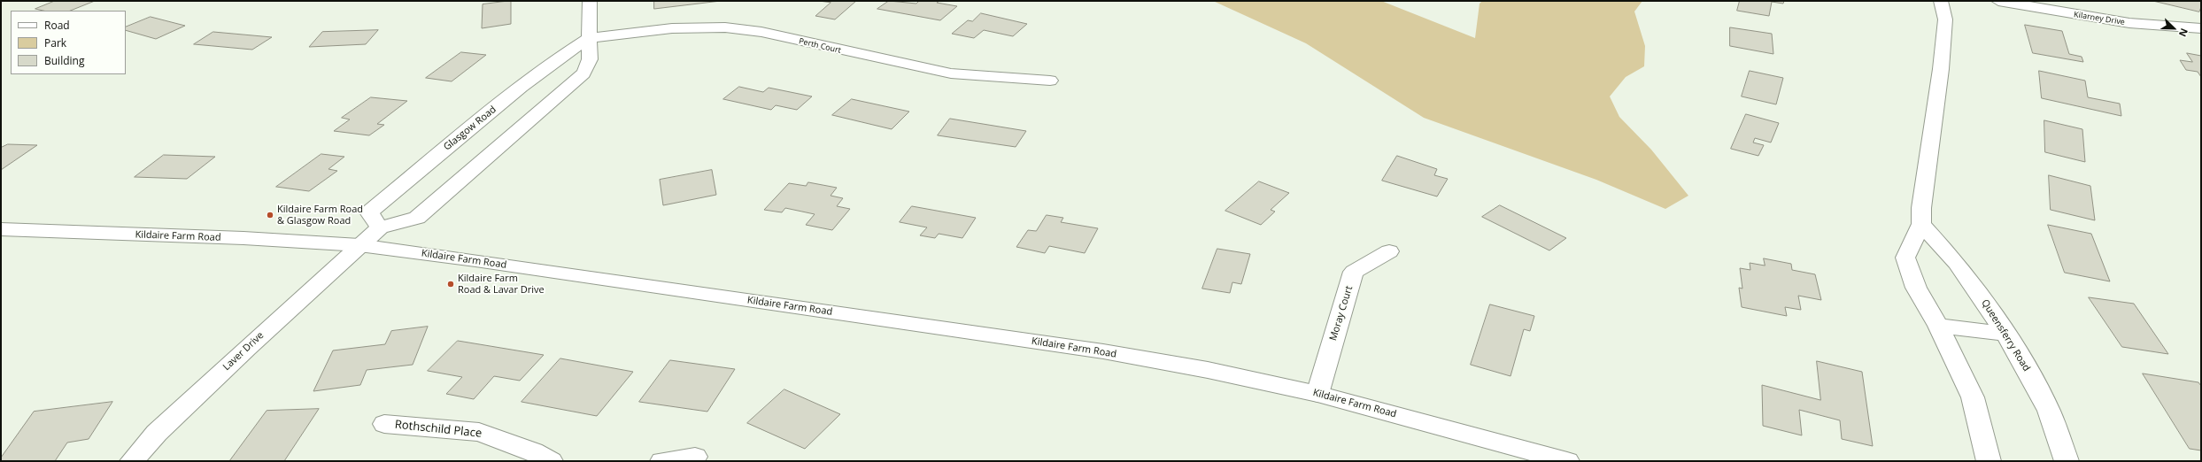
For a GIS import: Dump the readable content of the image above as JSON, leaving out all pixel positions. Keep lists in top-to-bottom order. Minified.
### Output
{"streets":{"street":["Kilarney Drive","Perth Court","Glasgow Road","Kildaire Farm Road","Moray Court","Queensferry Road","Laver Drive","Rothschild Place"]},"crossings":[["Perth Court","Glasgow Road"],["Kildaire Farm Road","Moray Court"],["Kildaire Farm Road","Laver Drive"]],"places":["Kildaire Farm Road & Glasgow Road","Kildaire Farm Road & Lavar Drive"],"legend":["Road","Park","Building"],"north":"bottom right"}
